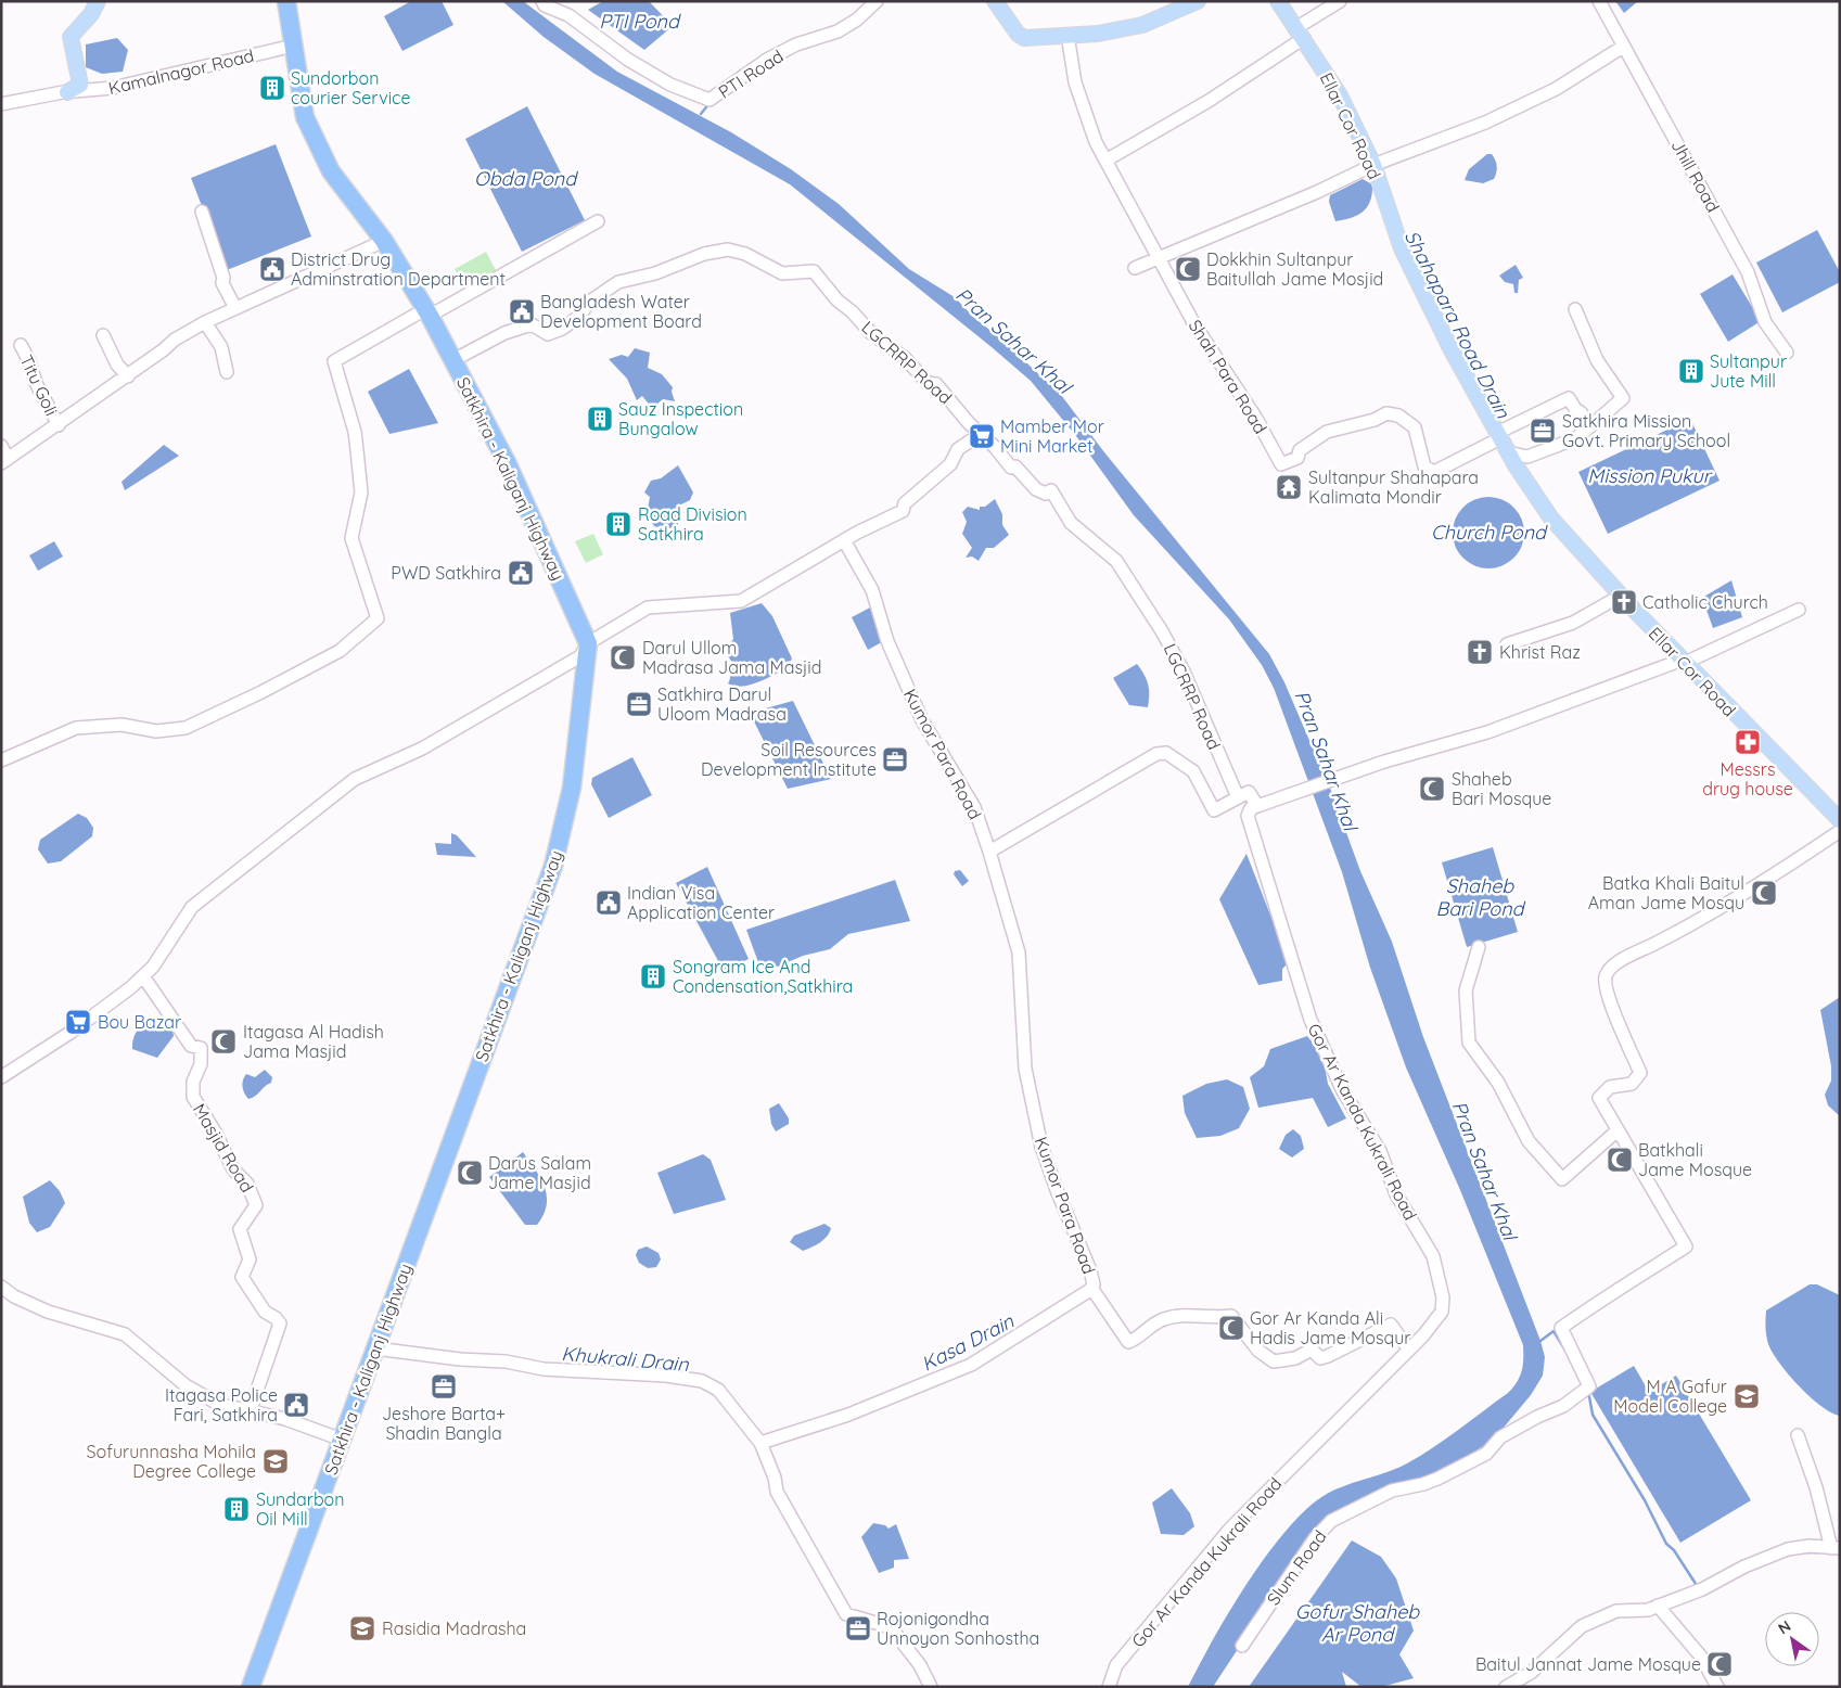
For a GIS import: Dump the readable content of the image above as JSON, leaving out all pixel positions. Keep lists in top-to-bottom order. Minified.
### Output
{"streets":{"highway":["Satkhira - Kaliganj Highway"],"main road":["Ellar Cor Road"],"street":["Kamalnagor Road","PTI Road","Jhill Road","LGCRRP Road","Shah Para Road","Titu Goli","Kumor Para Road","Gor Ar Kanda Kukrali Road","Masjid Road","Slum Road"]},"crossings":[["Kamalnagor Road","Satkhira - Kaliganj Highway"],["Ellar Cor Road","Shah Para Road"],["LGCRRP Road","Satkhira - Kaliganj Highway"]],"water":["PTI Pond","Obda Pond","Shahapara Road Drain","Pran Sahar Khal","Mission Pukur","Church Pond","Shaheb Bari Pond","Kasa Drain","Khukrali Drain","Gofur Shaheb Ar Pond"],"places":{"building":["Sundorbon courier Service","Sultanpur Jute Mill","Sauz Inspection Bungalow","Road Division Satkhira","Songram Ice And Condensation,Satkhira","Sundarbon Oil Mill"],"public building":["District Drug Adminstration Department","Bangladesh Water Development Board","PWD Satkhira","Indian Visa Application Center","Itagasa Police Fari, Satkhira"],"mosque":["Dokkhin Sultanpur Baitullah Jame Mosjid","Darul Ullom Madrasa Jama Masjid","Shaheb Bari Mosque","Batka Khali Baitul Aman Jame Mosqu","Itagasa Al Hadish Jama Masjid","Batkhali Jame Mosque","Darus Salam Jame Masjid","Gor Ar Kanda Ali Hadis Jame Mosqur","Baitul Jannat Jame Mosque"],"office":["Satkhira Mission Govt. Primary School","Satkhira Darul Uloom Madrasa","Soil Resources Development Institute","Jeshore Barta+ Shadin Bangla","Rojonigondha Unnoyon Sonhostha"],"supermarket":["Mamber Mor Mini Market","Bou Bazar"],"temple":["Sultanpur Shahapara Kalimata Mondir"],"church":["Catholic Church","Khrist Raz"],"pharmacy":["Messrs drug house"],"school or university":["M A Gafur Model College","Sofurunnasha Mohila Degree College","Rasidia Madrasha"]},"north":"top left"}
